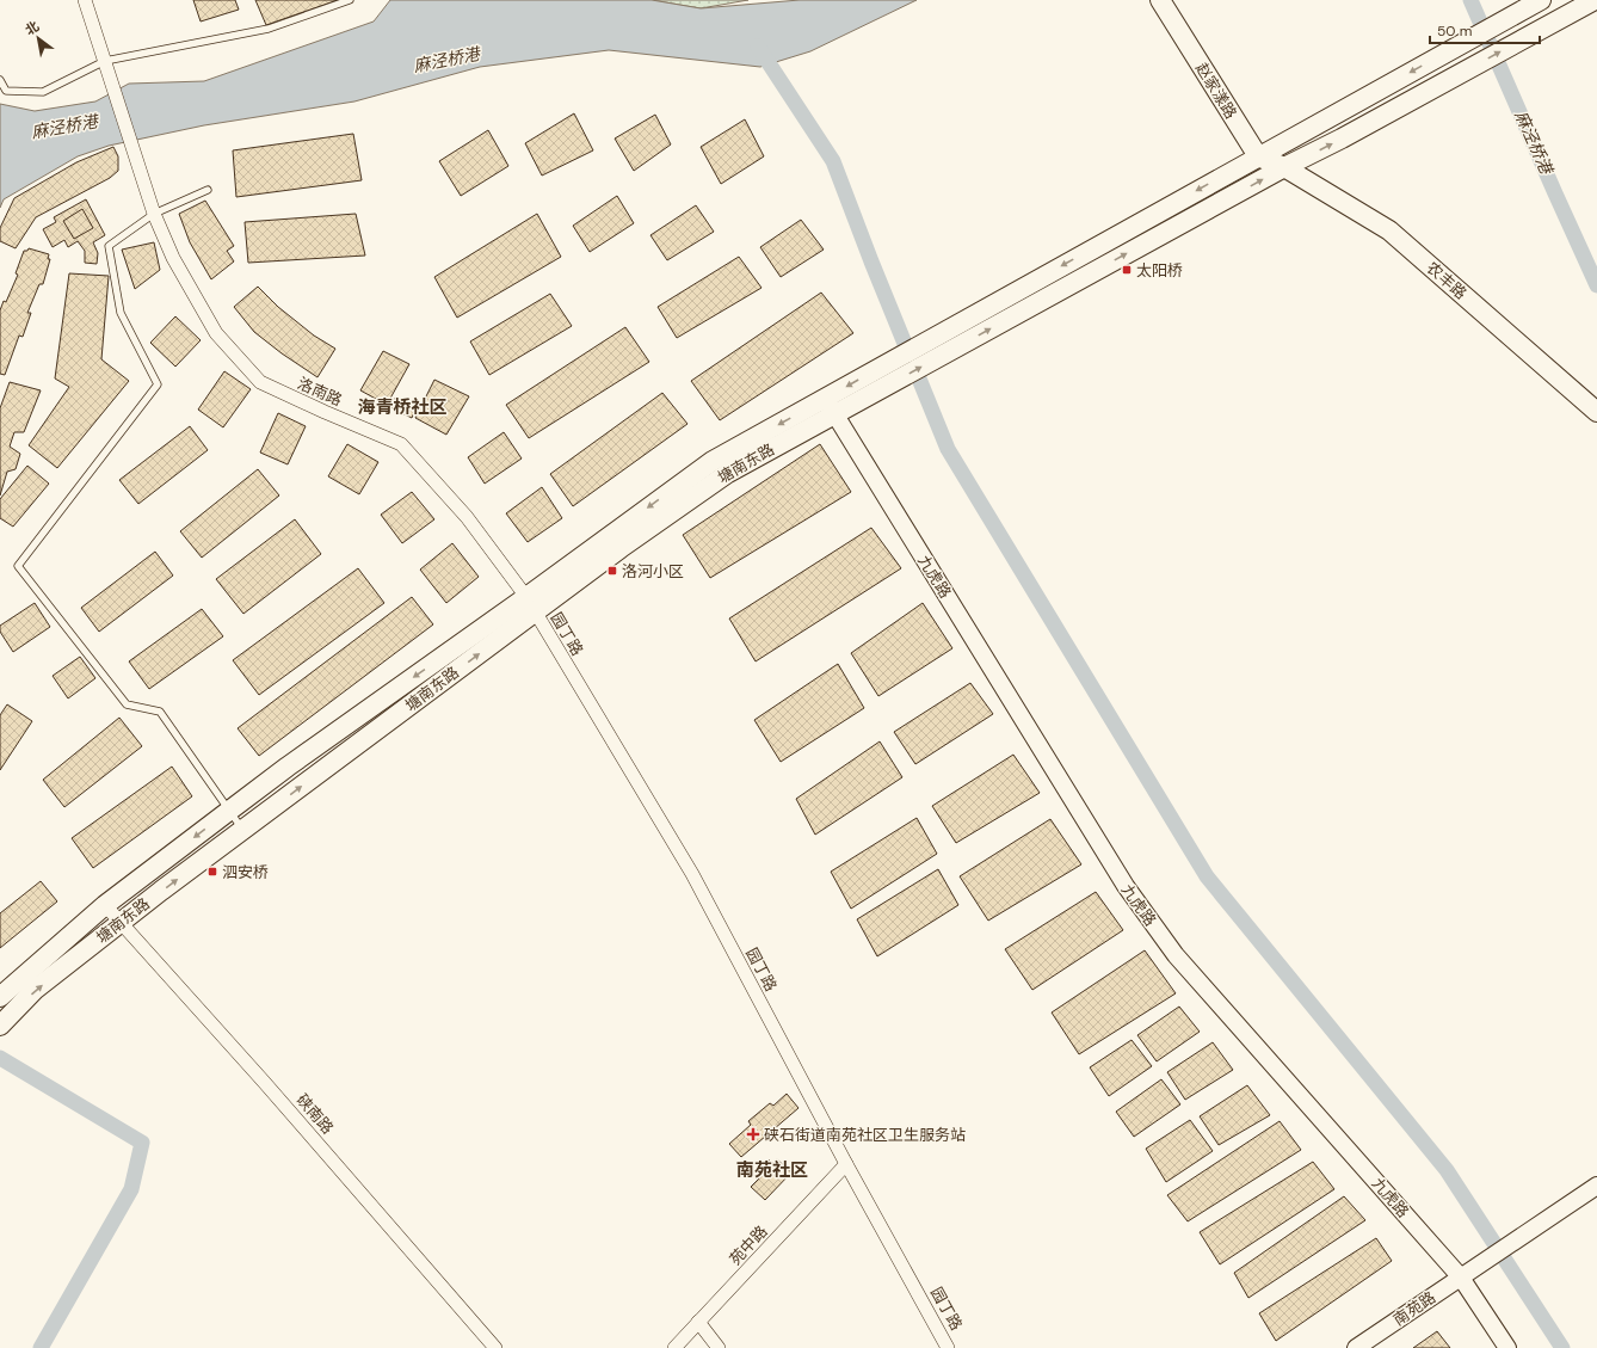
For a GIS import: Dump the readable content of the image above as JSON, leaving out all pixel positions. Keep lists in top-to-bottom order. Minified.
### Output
{"streets":{"main road":["赵家漾路","农丰路","塘南东路"],"street":["洛南路","九虎路","园丁路","硖南路","苑中路","南苑路"]},"crossings":[["赵家漾路","塘南东路"],["农丰路","塘南东路"],["洛南路","塘南东路"],["洛南路","园丁路"],["塘南东路","九虎路"],["塘南东路","园丁路"],["塘南东路","硖南路"],["九虎路","南苑路"],["园丁路","苑中路"]],"districts":["海青桥社区","南苑社区"],"water":["麻泾桥港"],"places":{"transit":["太阳桥","洛河小区","泗安桥"],"health":["硖石街道南苑社区卫生服务站"]},"scale_bar":"50 m","north":"top left"}
